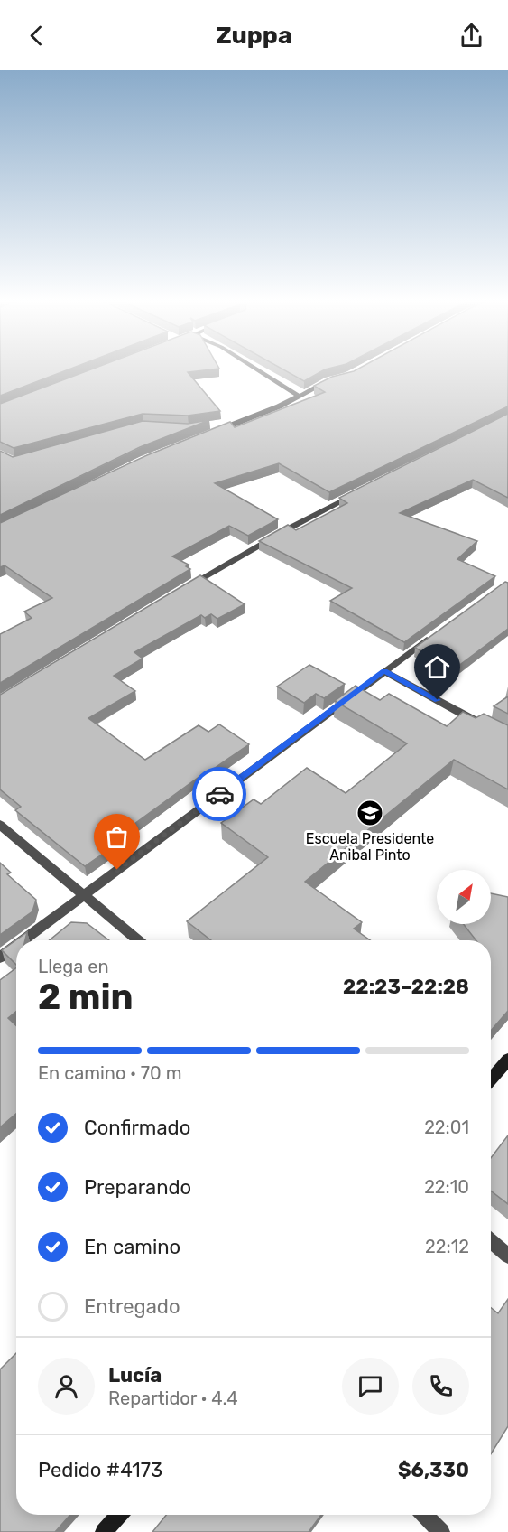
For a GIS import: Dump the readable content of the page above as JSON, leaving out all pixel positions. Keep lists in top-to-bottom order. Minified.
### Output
{"places":{"school or university":["Escuela Presidente Anibal Pinto"]},"north":"top right","page":{"header":"Zuppa","heading":["2 min","Llega en","22:23–22:28"],"panel":["Lucía","Repartidor · 4.4","Pedido #4173","$6,330"],"bar":"En camino · 70 m","list":[["Confirmado","22:01"],["Preparando","22:10"],["En camino","22:12"],"Entregado"]}}
